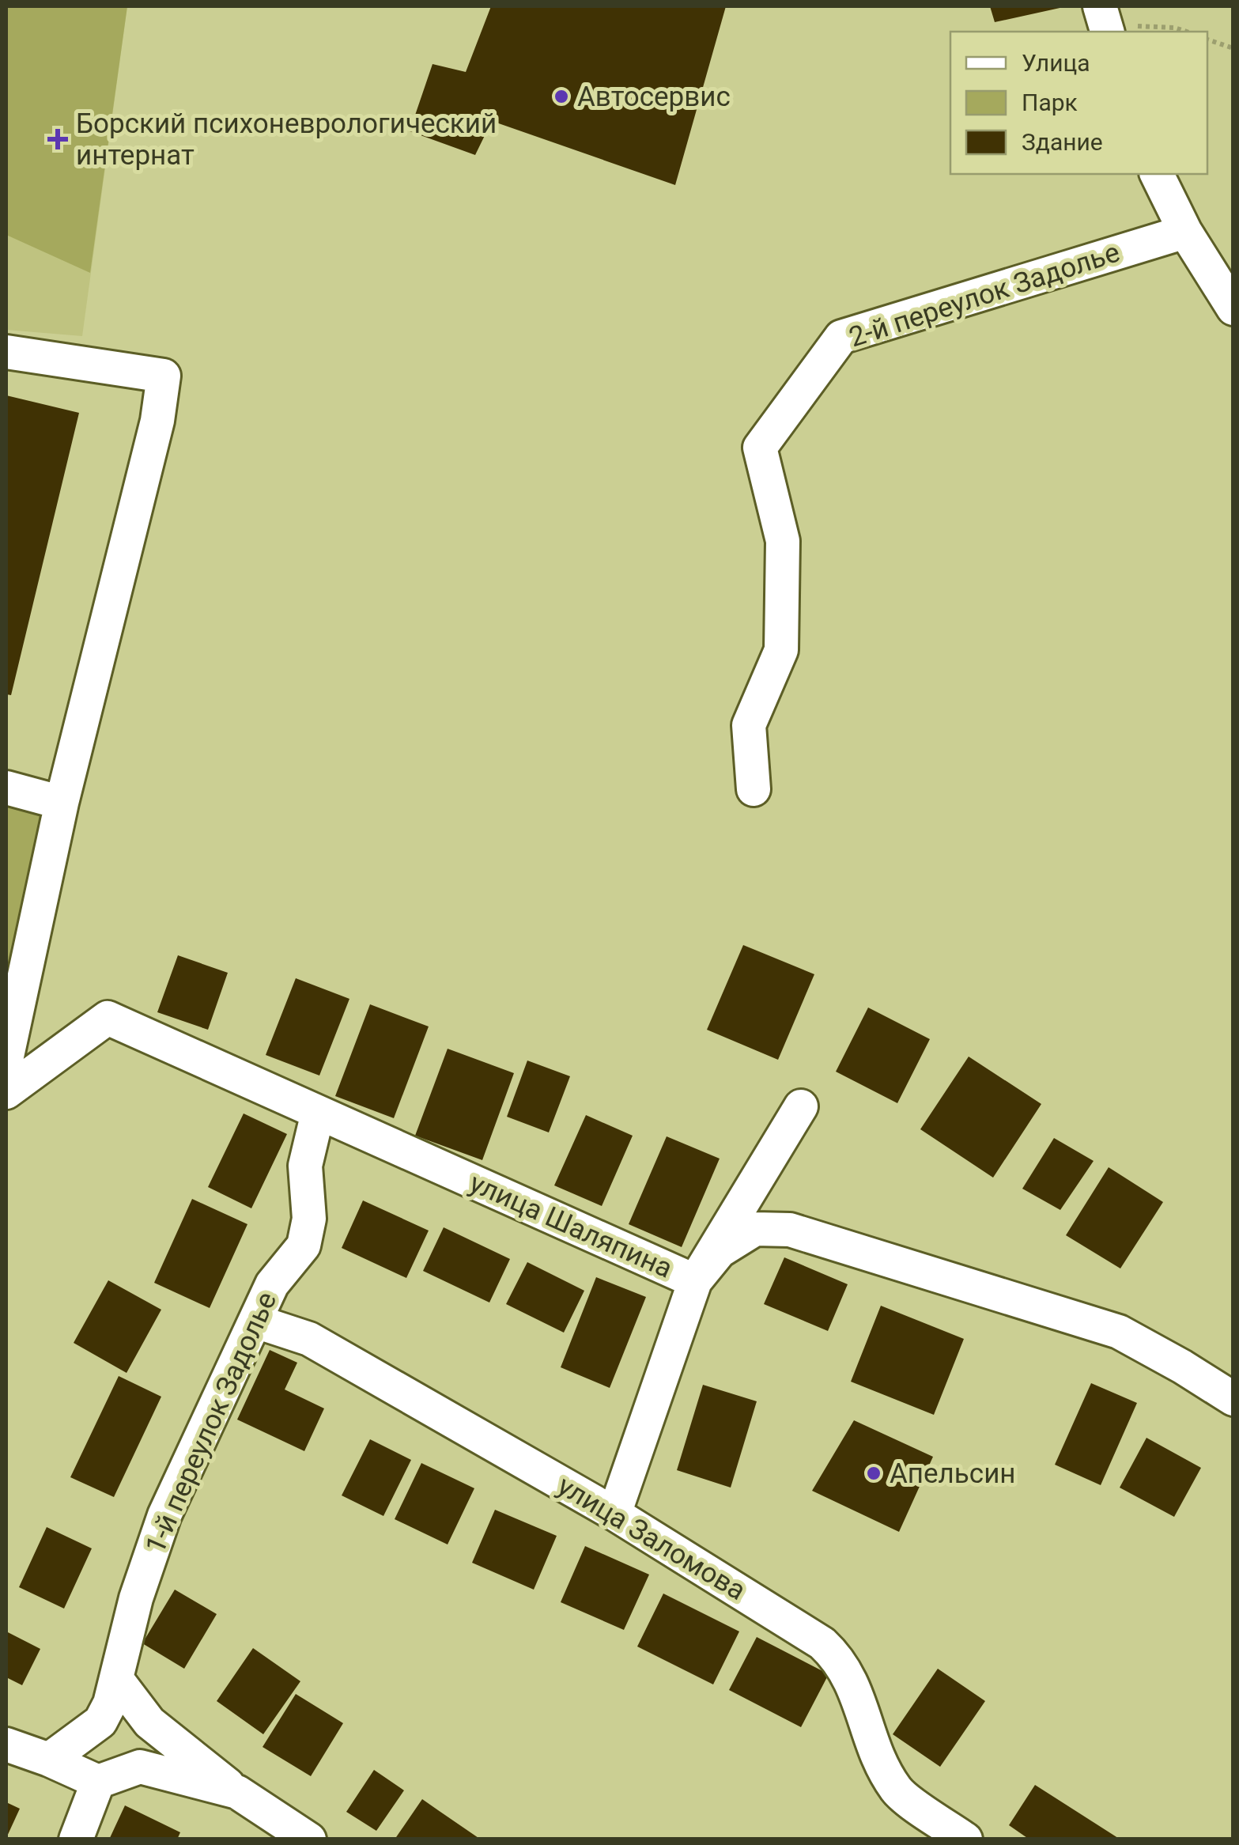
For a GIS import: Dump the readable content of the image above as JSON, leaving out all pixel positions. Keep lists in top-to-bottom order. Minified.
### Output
{"streets":{"street":["2-й переулок Задолье","улица Шаляпина","1-й переулок Задолье","улица Заломова"]},"crossings":[["улица Шаляпина","1-й переулок Задолье"],["1-й переулок Задолье","улица Заломова"]],"places":{"other":["Автосервис","Апельсин"],"health":["Борский психоневрологический интернат"]},"legend":["Улица","Парк","Здание"]}
